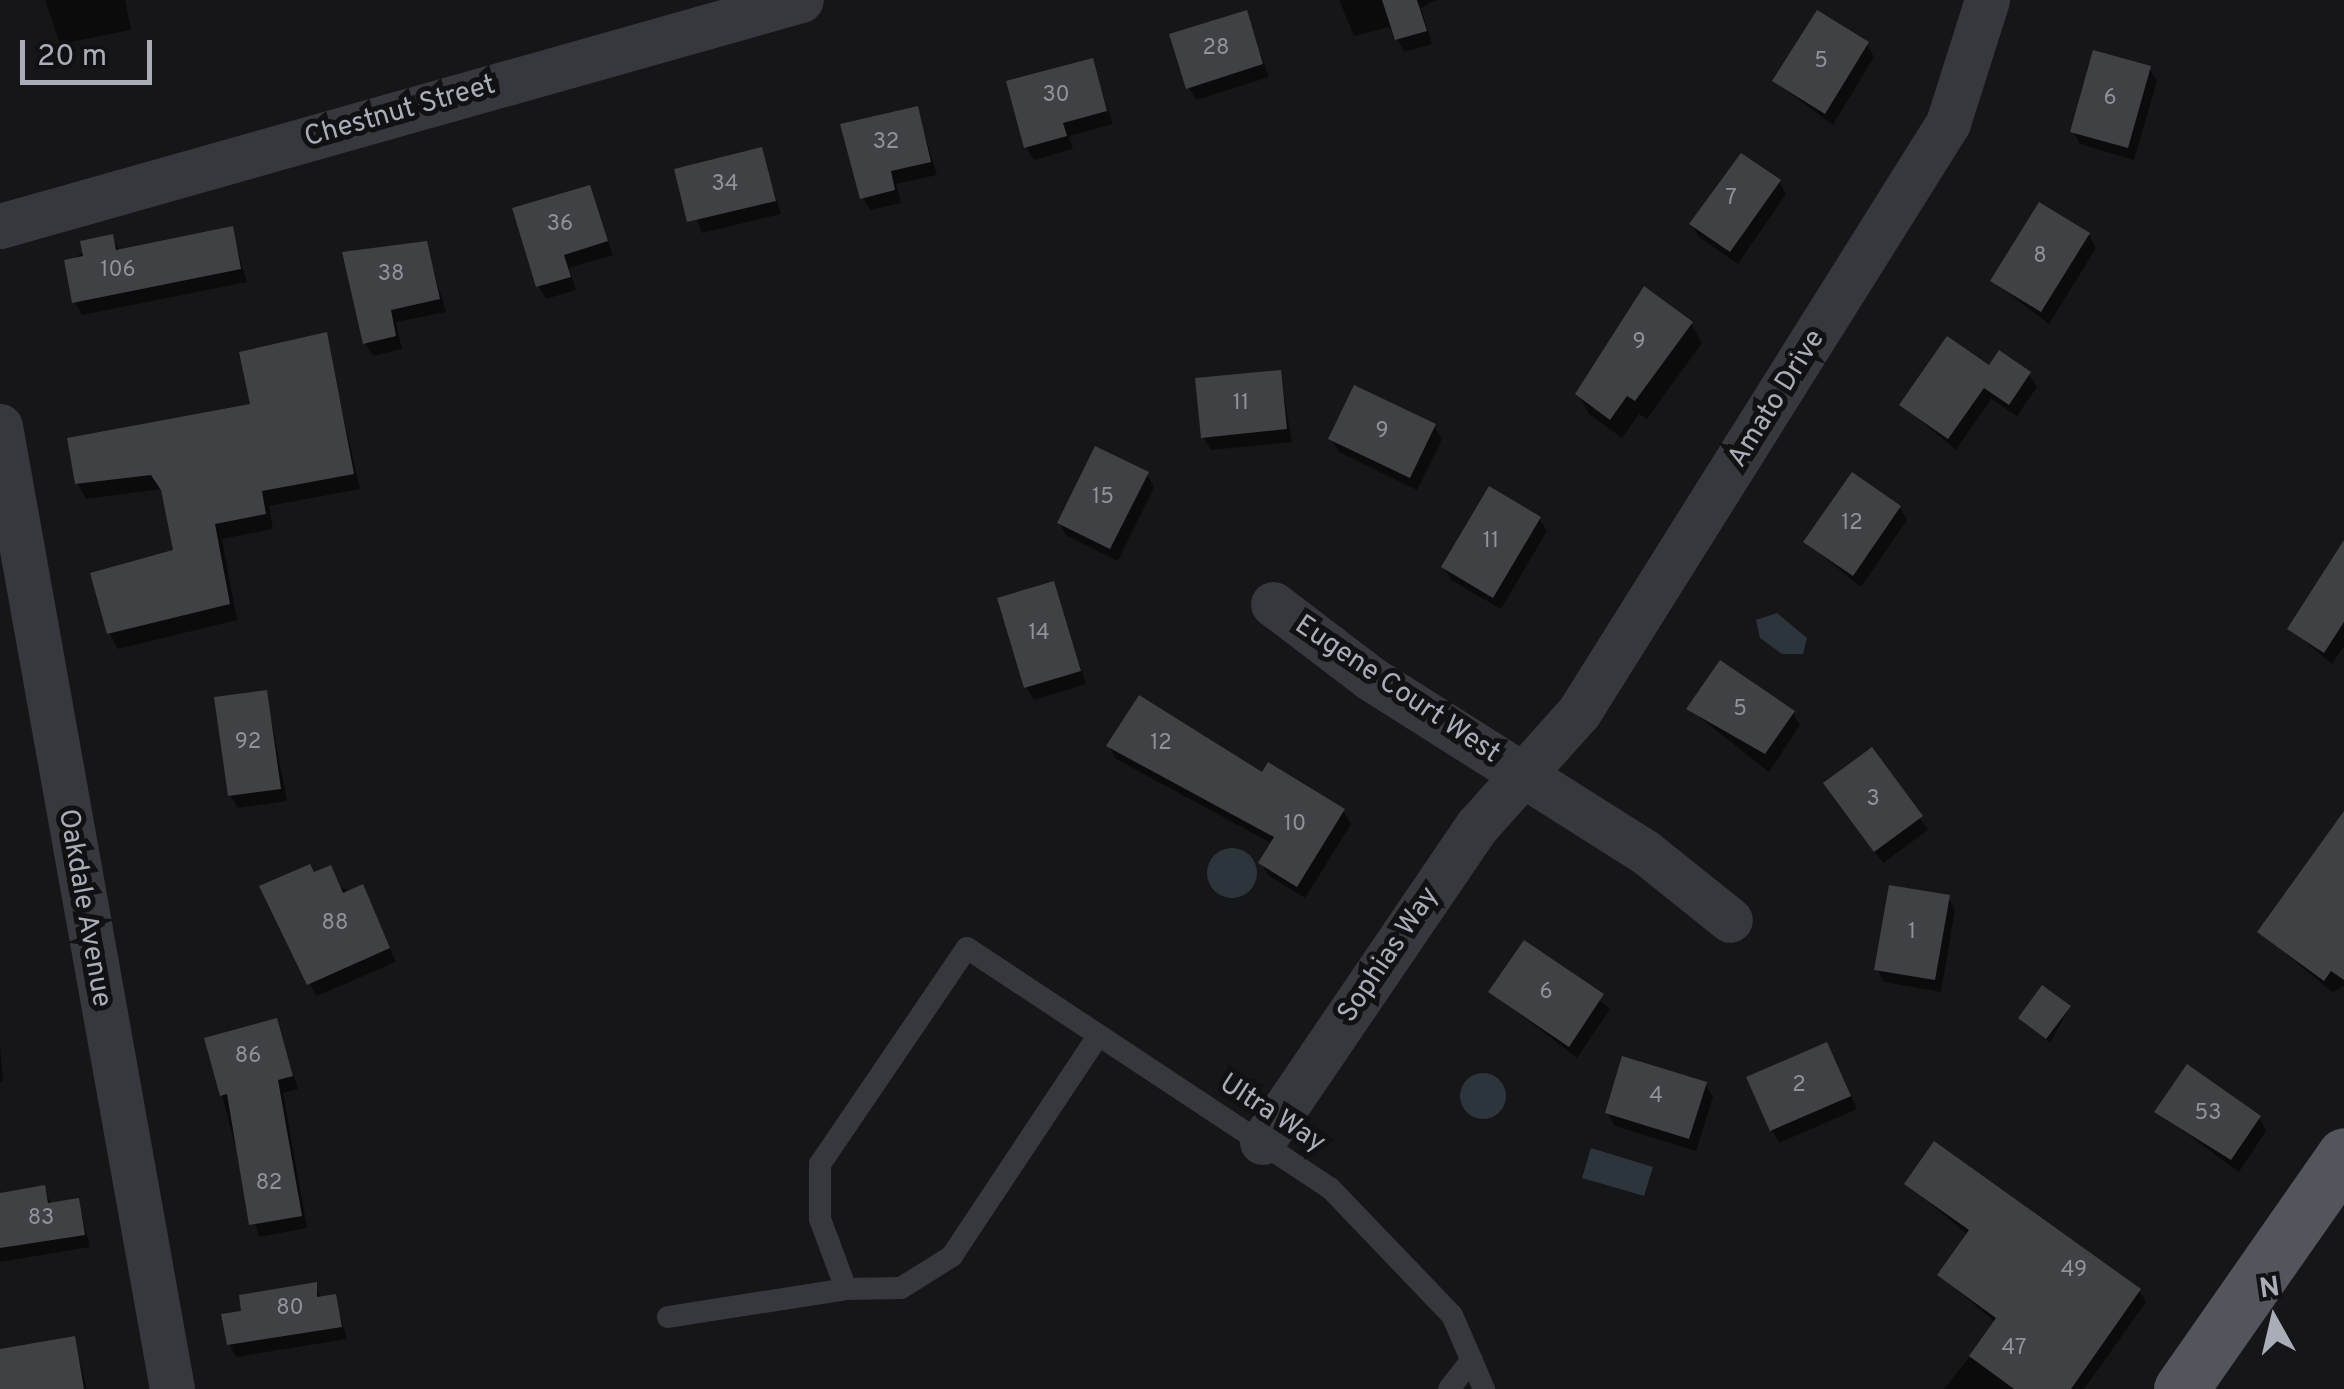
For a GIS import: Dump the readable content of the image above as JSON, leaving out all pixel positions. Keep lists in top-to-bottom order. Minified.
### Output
{"streets":{"street":["Chestnut Street","Amato Drive","Eugene Court West","Oakdale Avenue","Sophias Way"],"lane":["Ultra Way"]},"crossings":[["Amato Drive","Eugene Court West"],["Amato Drive","Sophias Way"],["Eugene Court West","Sophias Way"],["Sophias Way","Ultra Way"]],"house_numbers":["28","5","30","6","32","34","7","36","8","106","38","9","11","9","15","12","11","14","5","92","12","3","10","88","1","6","86","2","4","53","82","83","49","80","47"],"scale_bar":"20 m","north":"top"}
